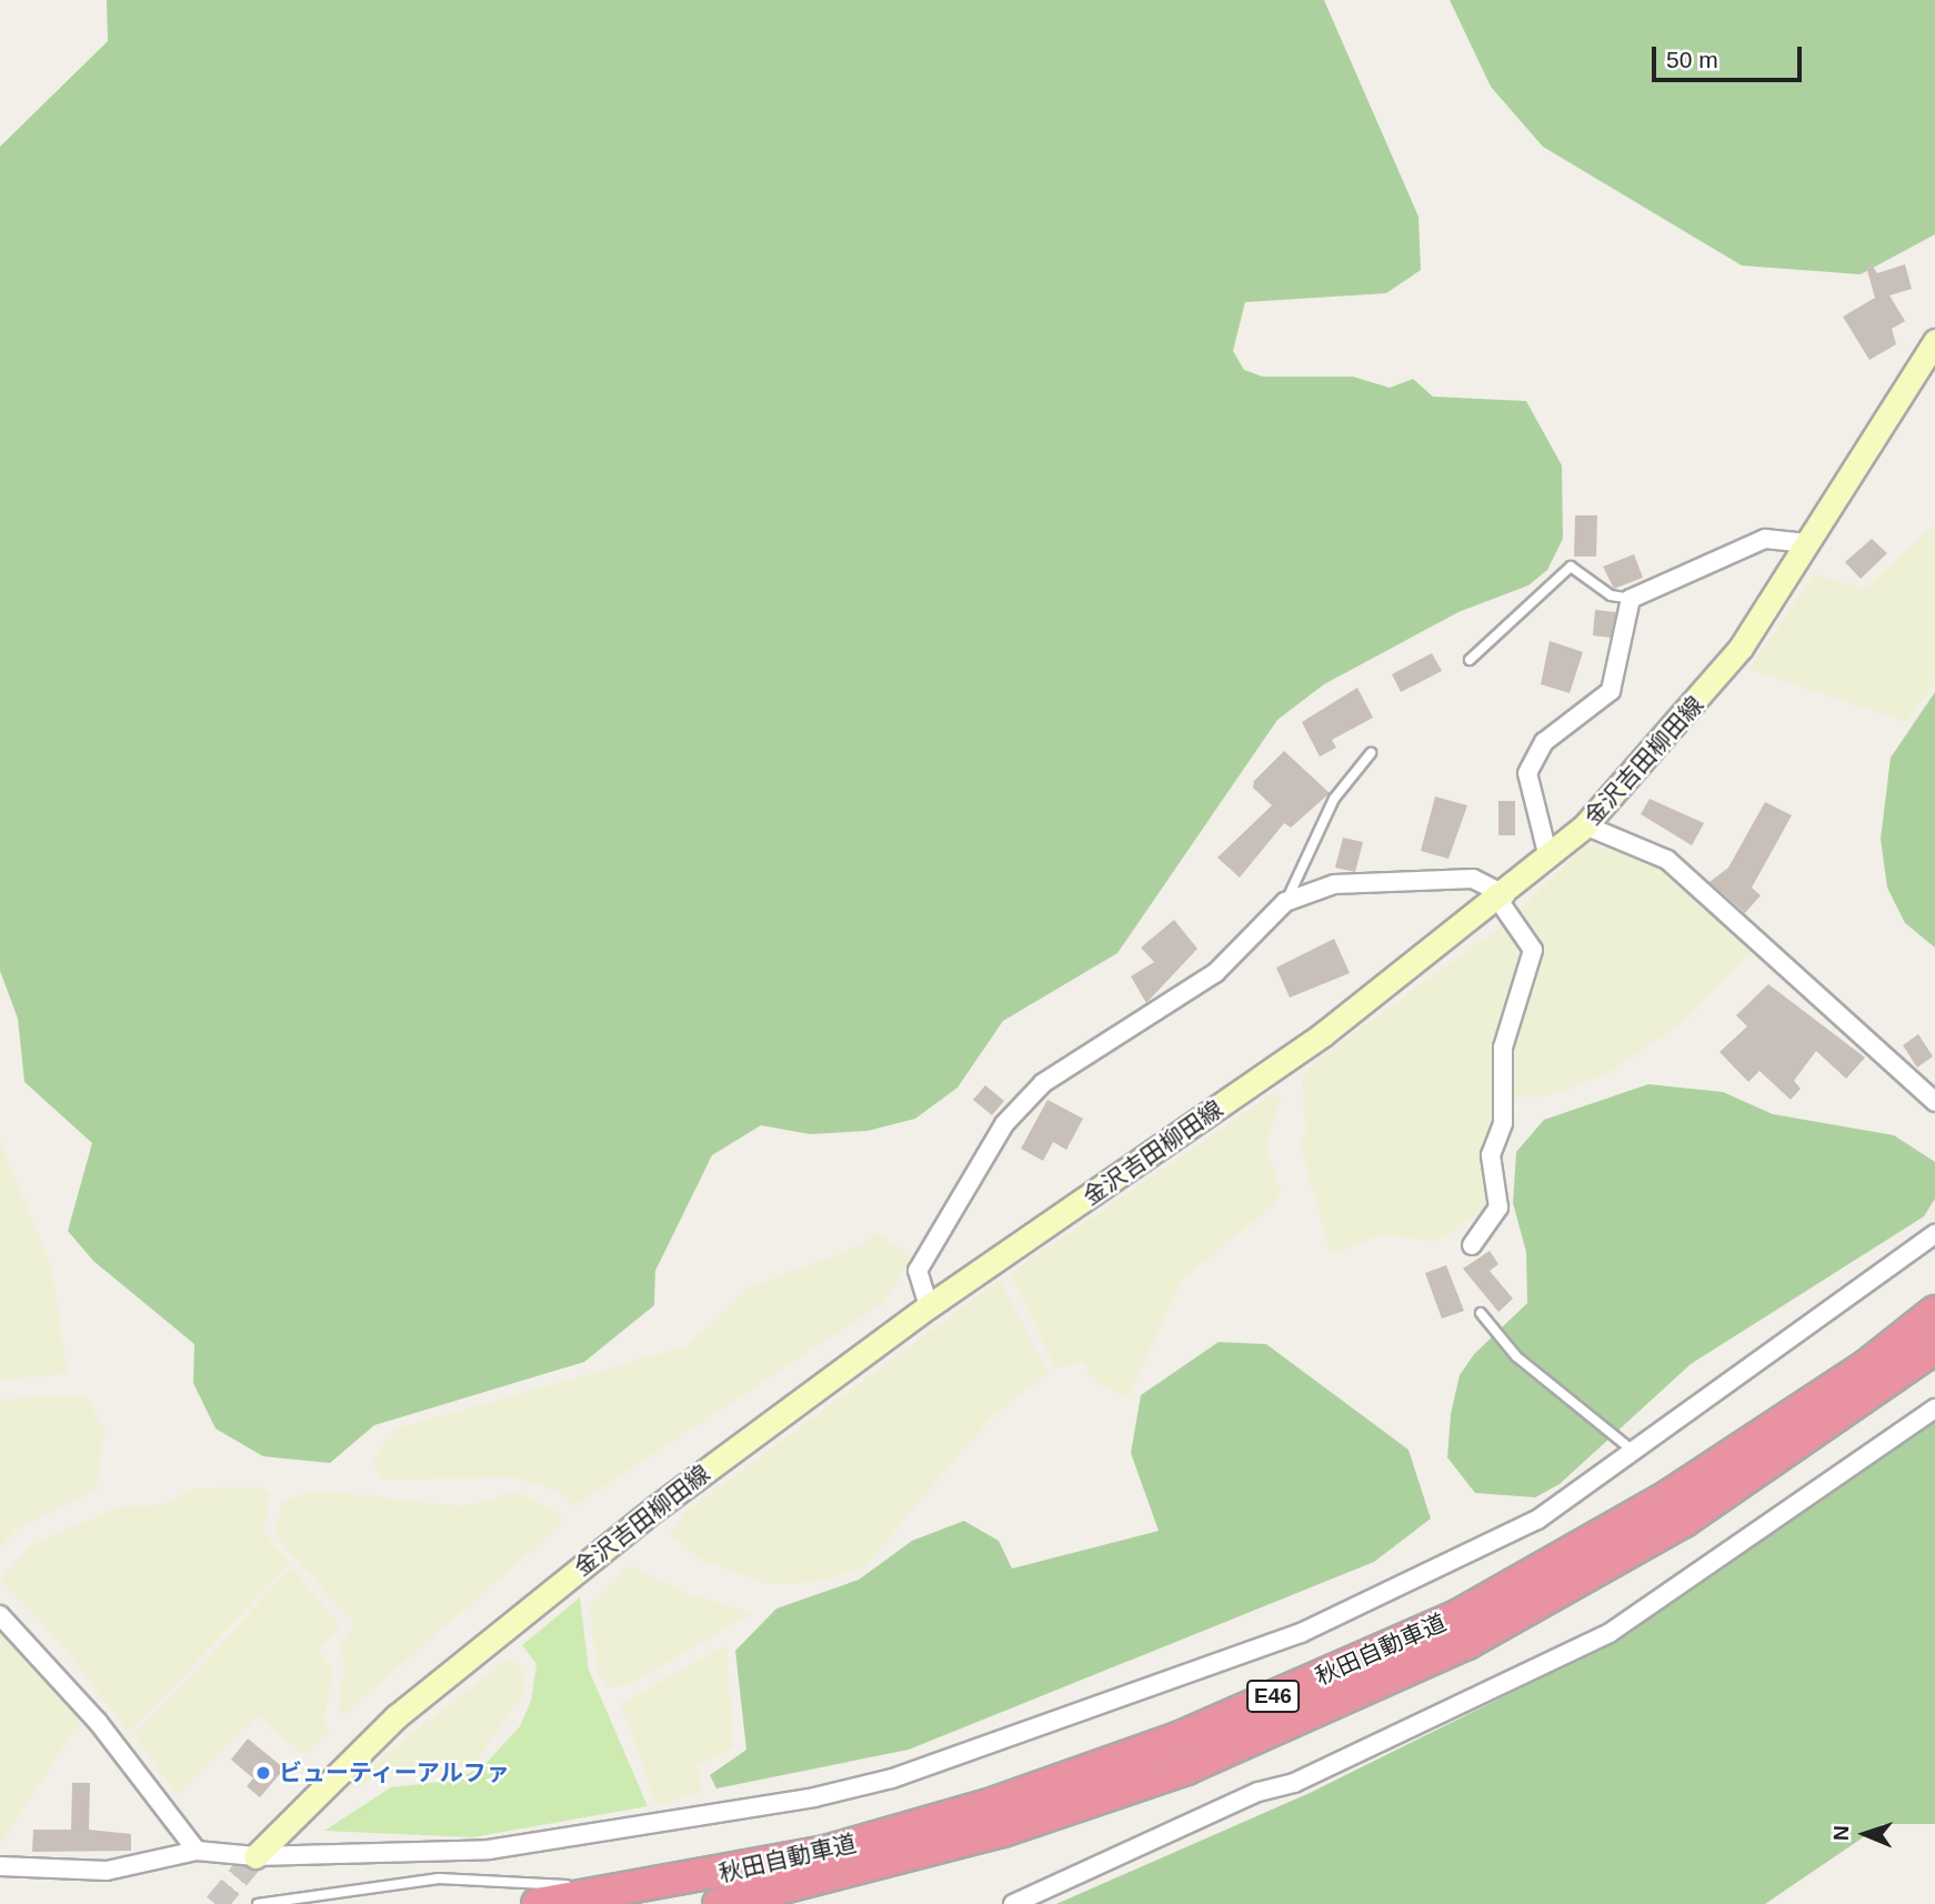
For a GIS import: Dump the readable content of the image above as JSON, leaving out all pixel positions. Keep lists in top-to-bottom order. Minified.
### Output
{"streets":{"highway":["秋田自動車道","E46"],"main road":["金沢吉田柳田線"]},"places":["ビューティーアルファ"],"scale_bar":"50 m","north":"left"}
